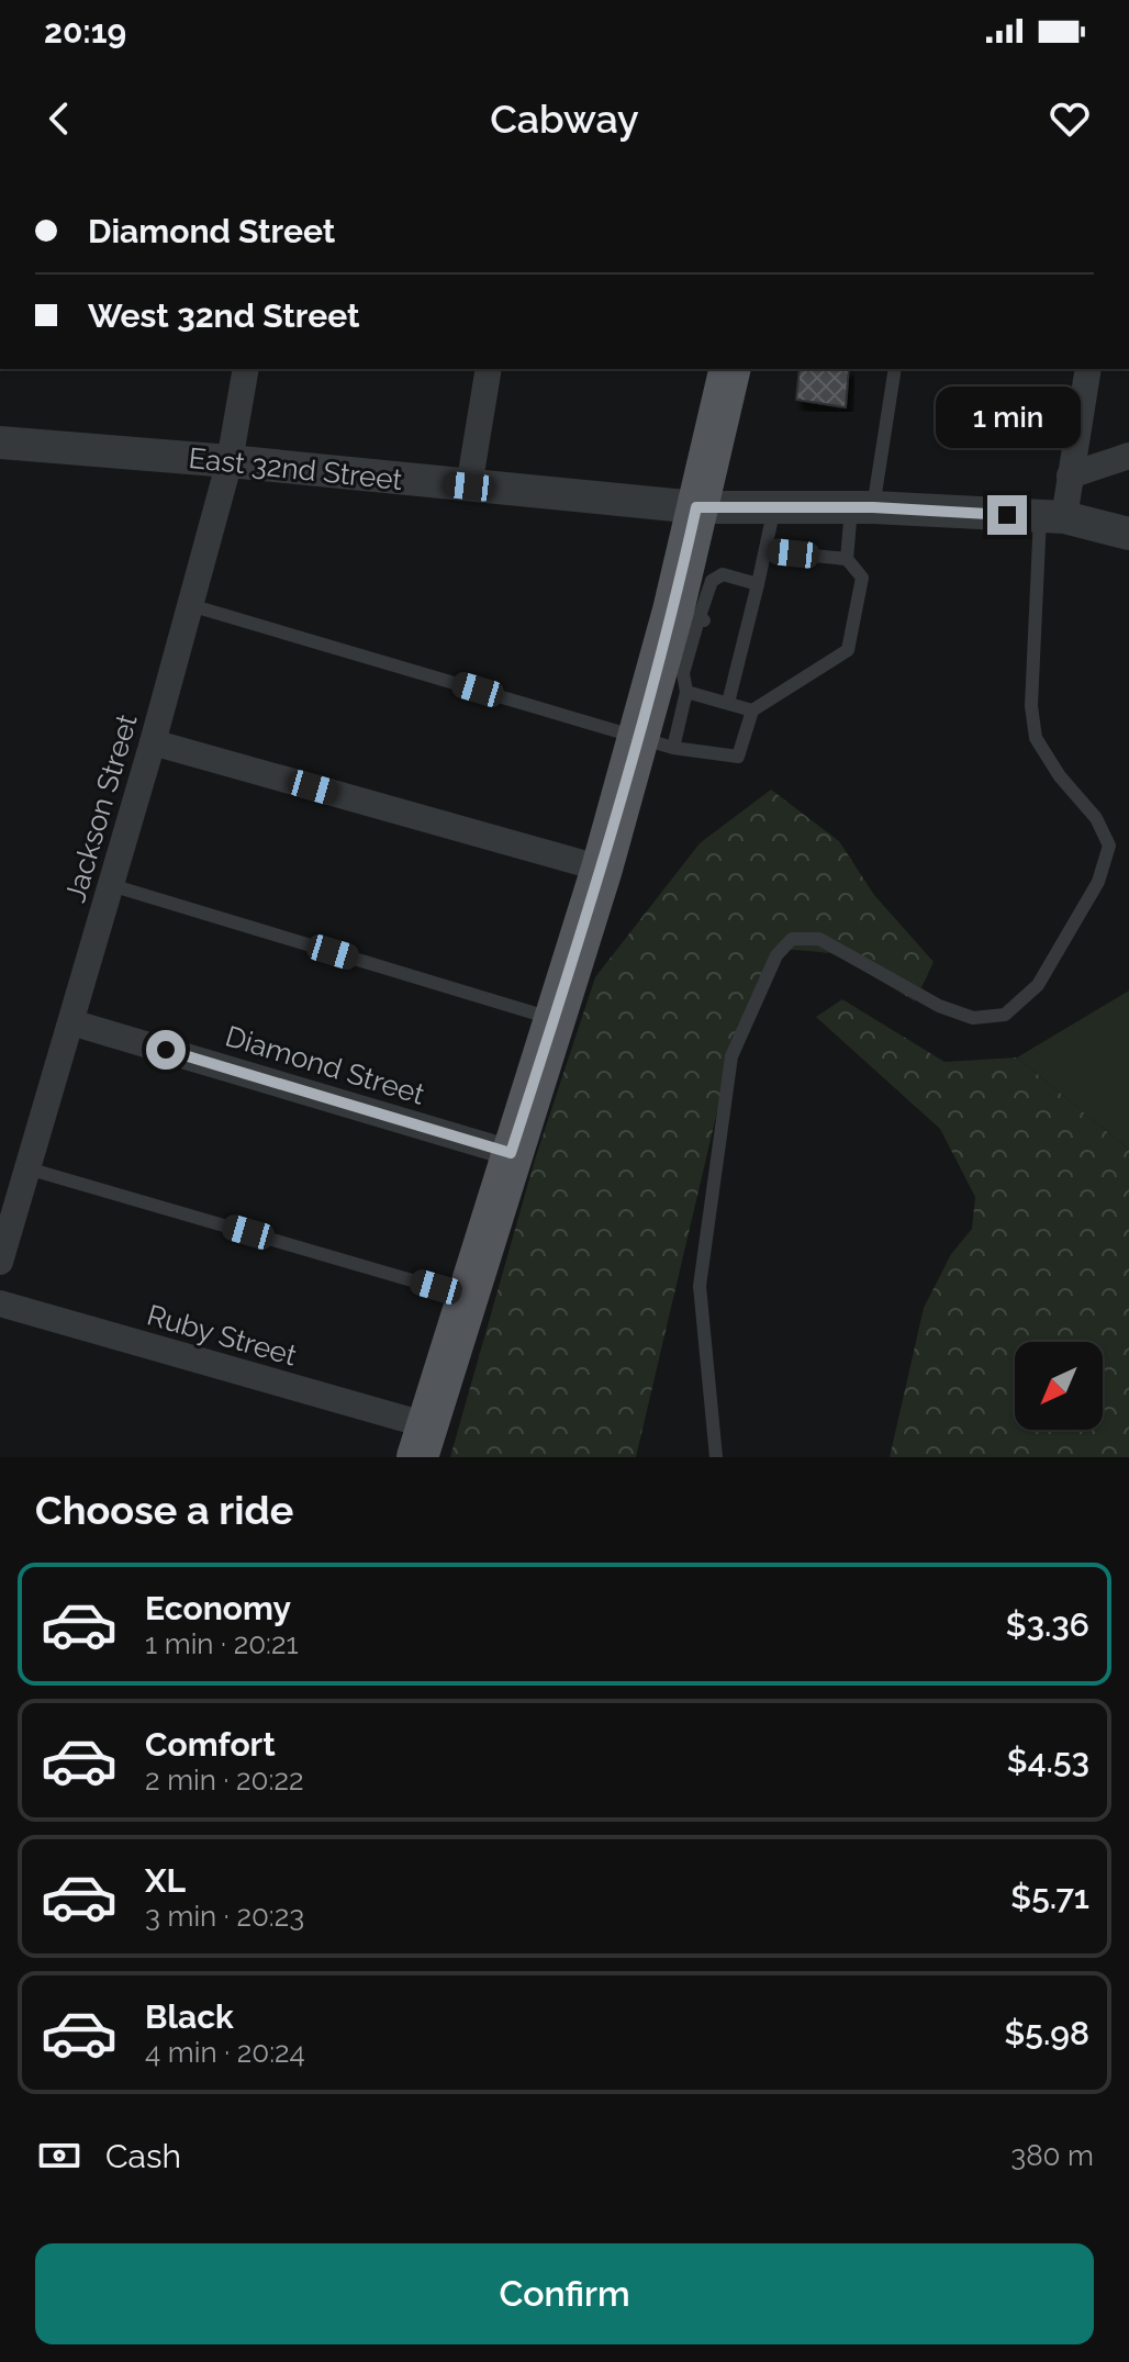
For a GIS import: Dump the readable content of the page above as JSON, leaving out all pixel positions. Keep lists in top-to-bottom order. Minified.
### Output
{"streets":{"street":["East 32nd Street","Jackson Street","Diamond Street","Ruby Street"]},"crossings":[["East 32nd Street","Jackson Street"],["Jackson Street","Diamond Street"]],"north":"bottom left","page":{"status":"20:19","header":"Cabway","banner":["Diamond Street","West 32nd Street"],"bubble":"1 min","heading":"Choose a ride","list":[{"name":"Economy","note":"1 min · 20:21","value":"$3.36"},{"name":"Comfort","note":"2 min · 20:22","value":"$4.53"},{"name":"XL","note":"3 min · 20:23","value":"$5.71"},{"name":"Black","note":"4 min · 20:24","value":"$5.98"}],"pay":["Cash","380 m"],"buttons":"Confirm"}}
